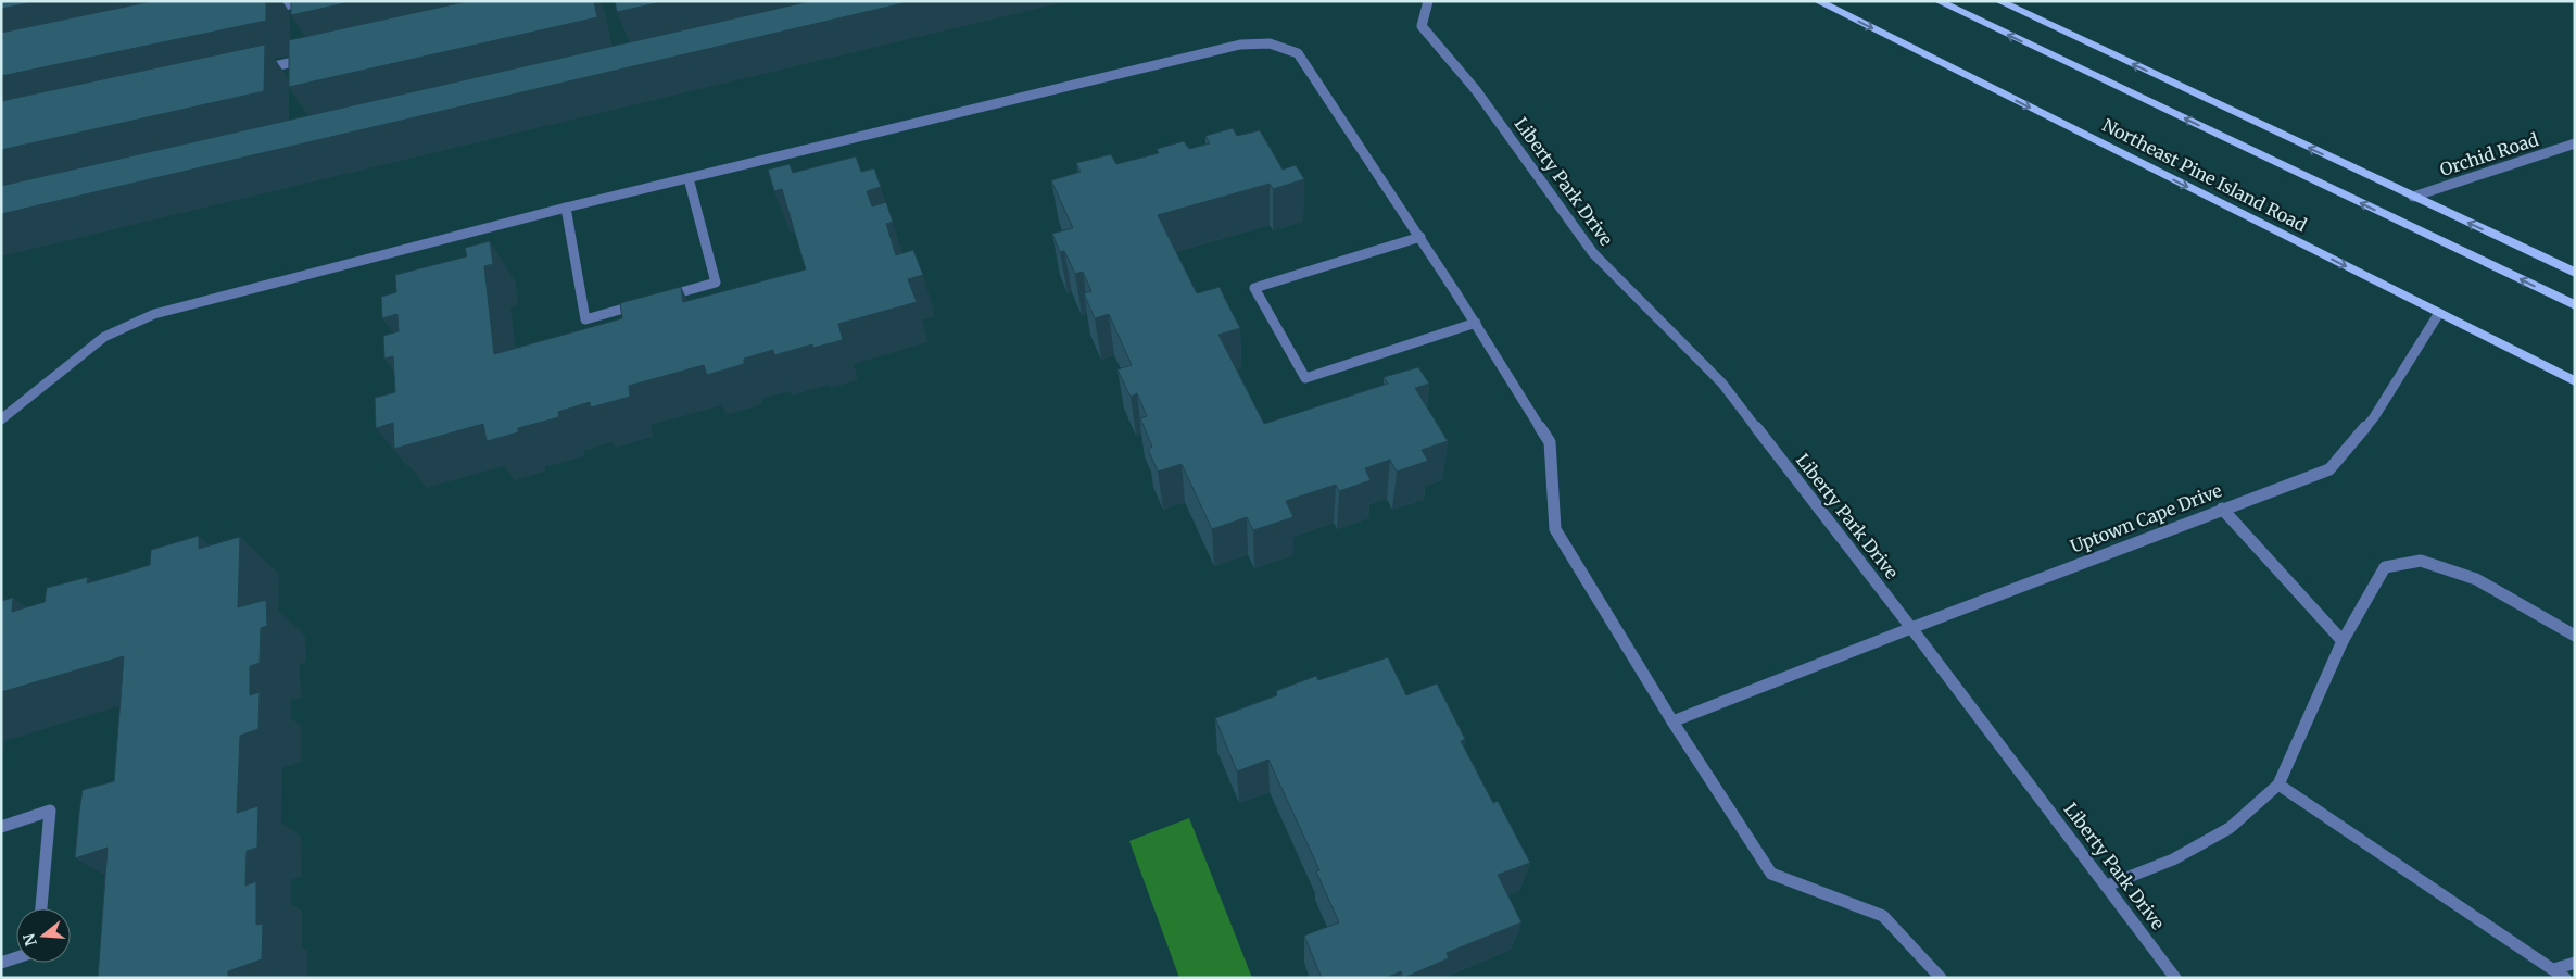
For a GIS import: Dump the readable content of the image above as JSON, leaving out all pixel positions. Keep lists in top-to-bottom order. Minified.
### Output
{"streets":{"main road":["Northeast Pine Island Road"],"street":["Orchid Road","Liberty Park Drive","Uptown Cape Drive"]},"crossings":[["Northeast Pine Island Road","Uptown Cape Drive"],["Liberty Park Drive","Uptown Cape Drive"]],"north":"left"}
